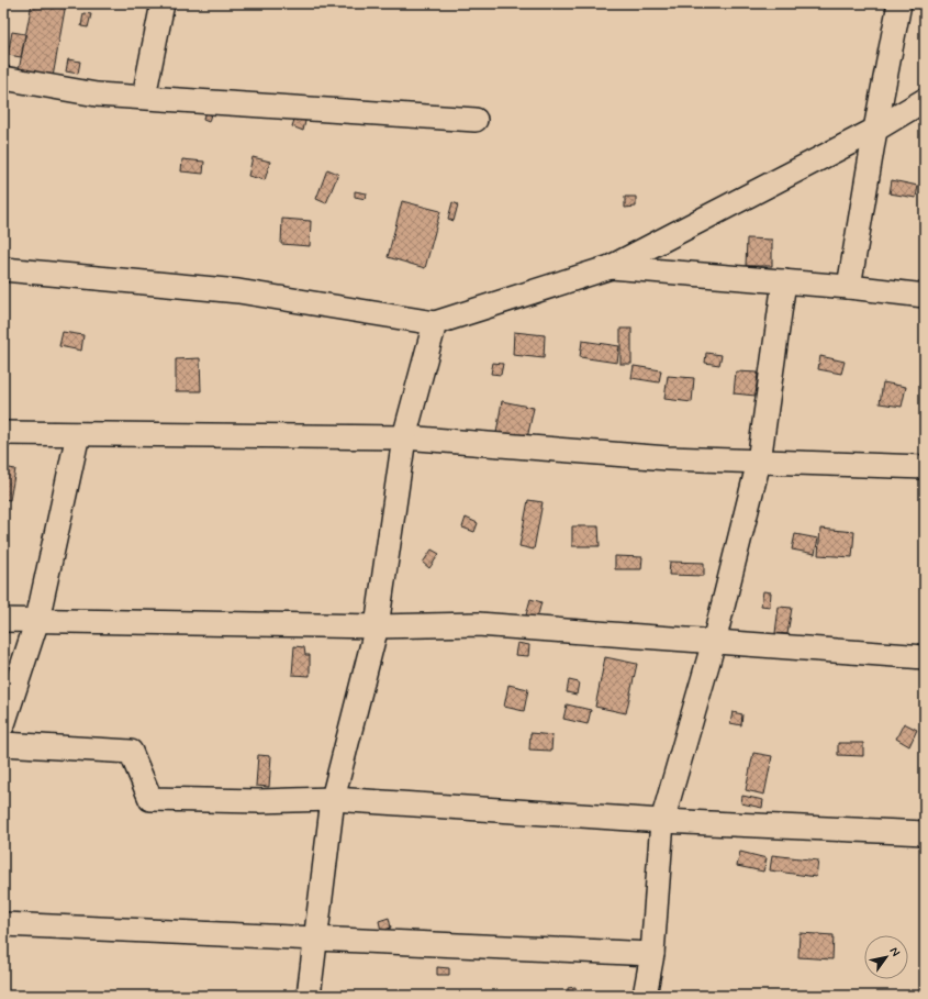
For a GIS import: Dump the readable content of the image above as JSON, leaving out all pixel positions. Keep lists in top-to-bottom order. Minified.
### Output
{"north":"top right"}
